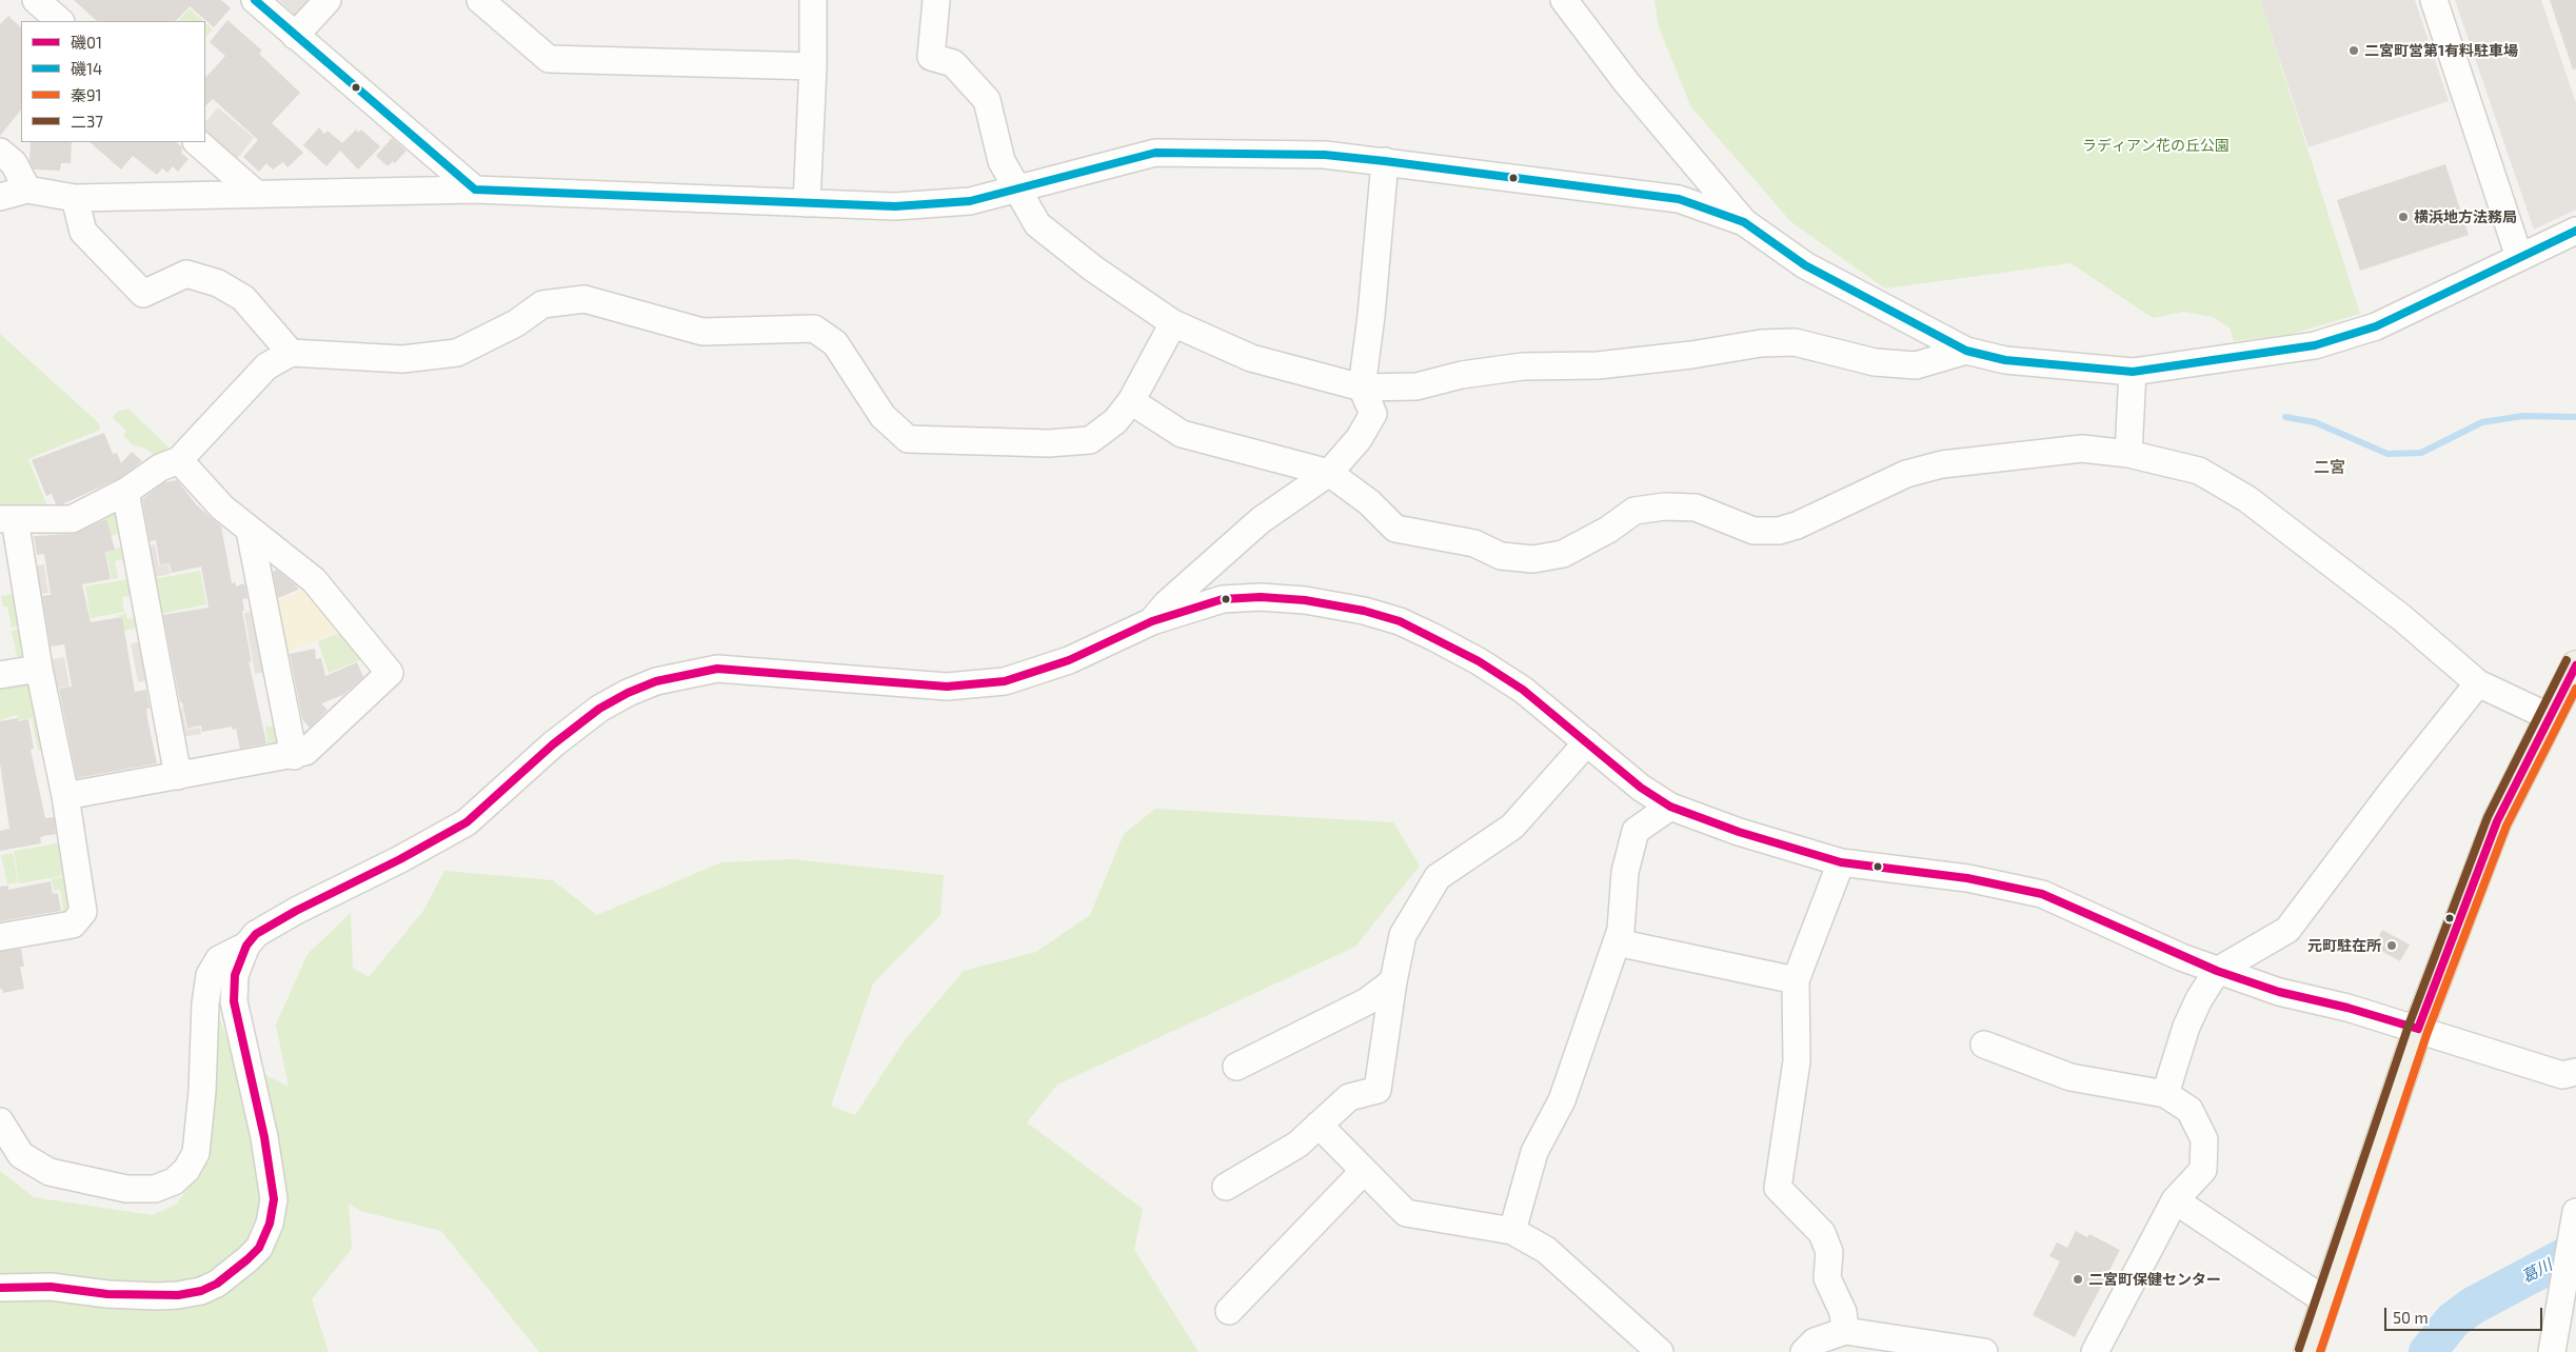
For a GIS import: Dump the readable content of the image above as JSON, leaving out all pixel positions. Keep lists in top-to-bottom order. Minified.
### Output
{"districts":["二宮"],"water":["葛川"],"parks":["ラディアン花の丘公園"],"places":["二宮町営第1有料駐車場","横浜地方法務局","元町駐在所","二宮町保健センター"],"lines":["transit line 磯14","transit line 磯01","transit line 二37","transit line 秦91"],"legend":["磯01","磯14","秦91","二37"],"scale_bar":"50 m"}
